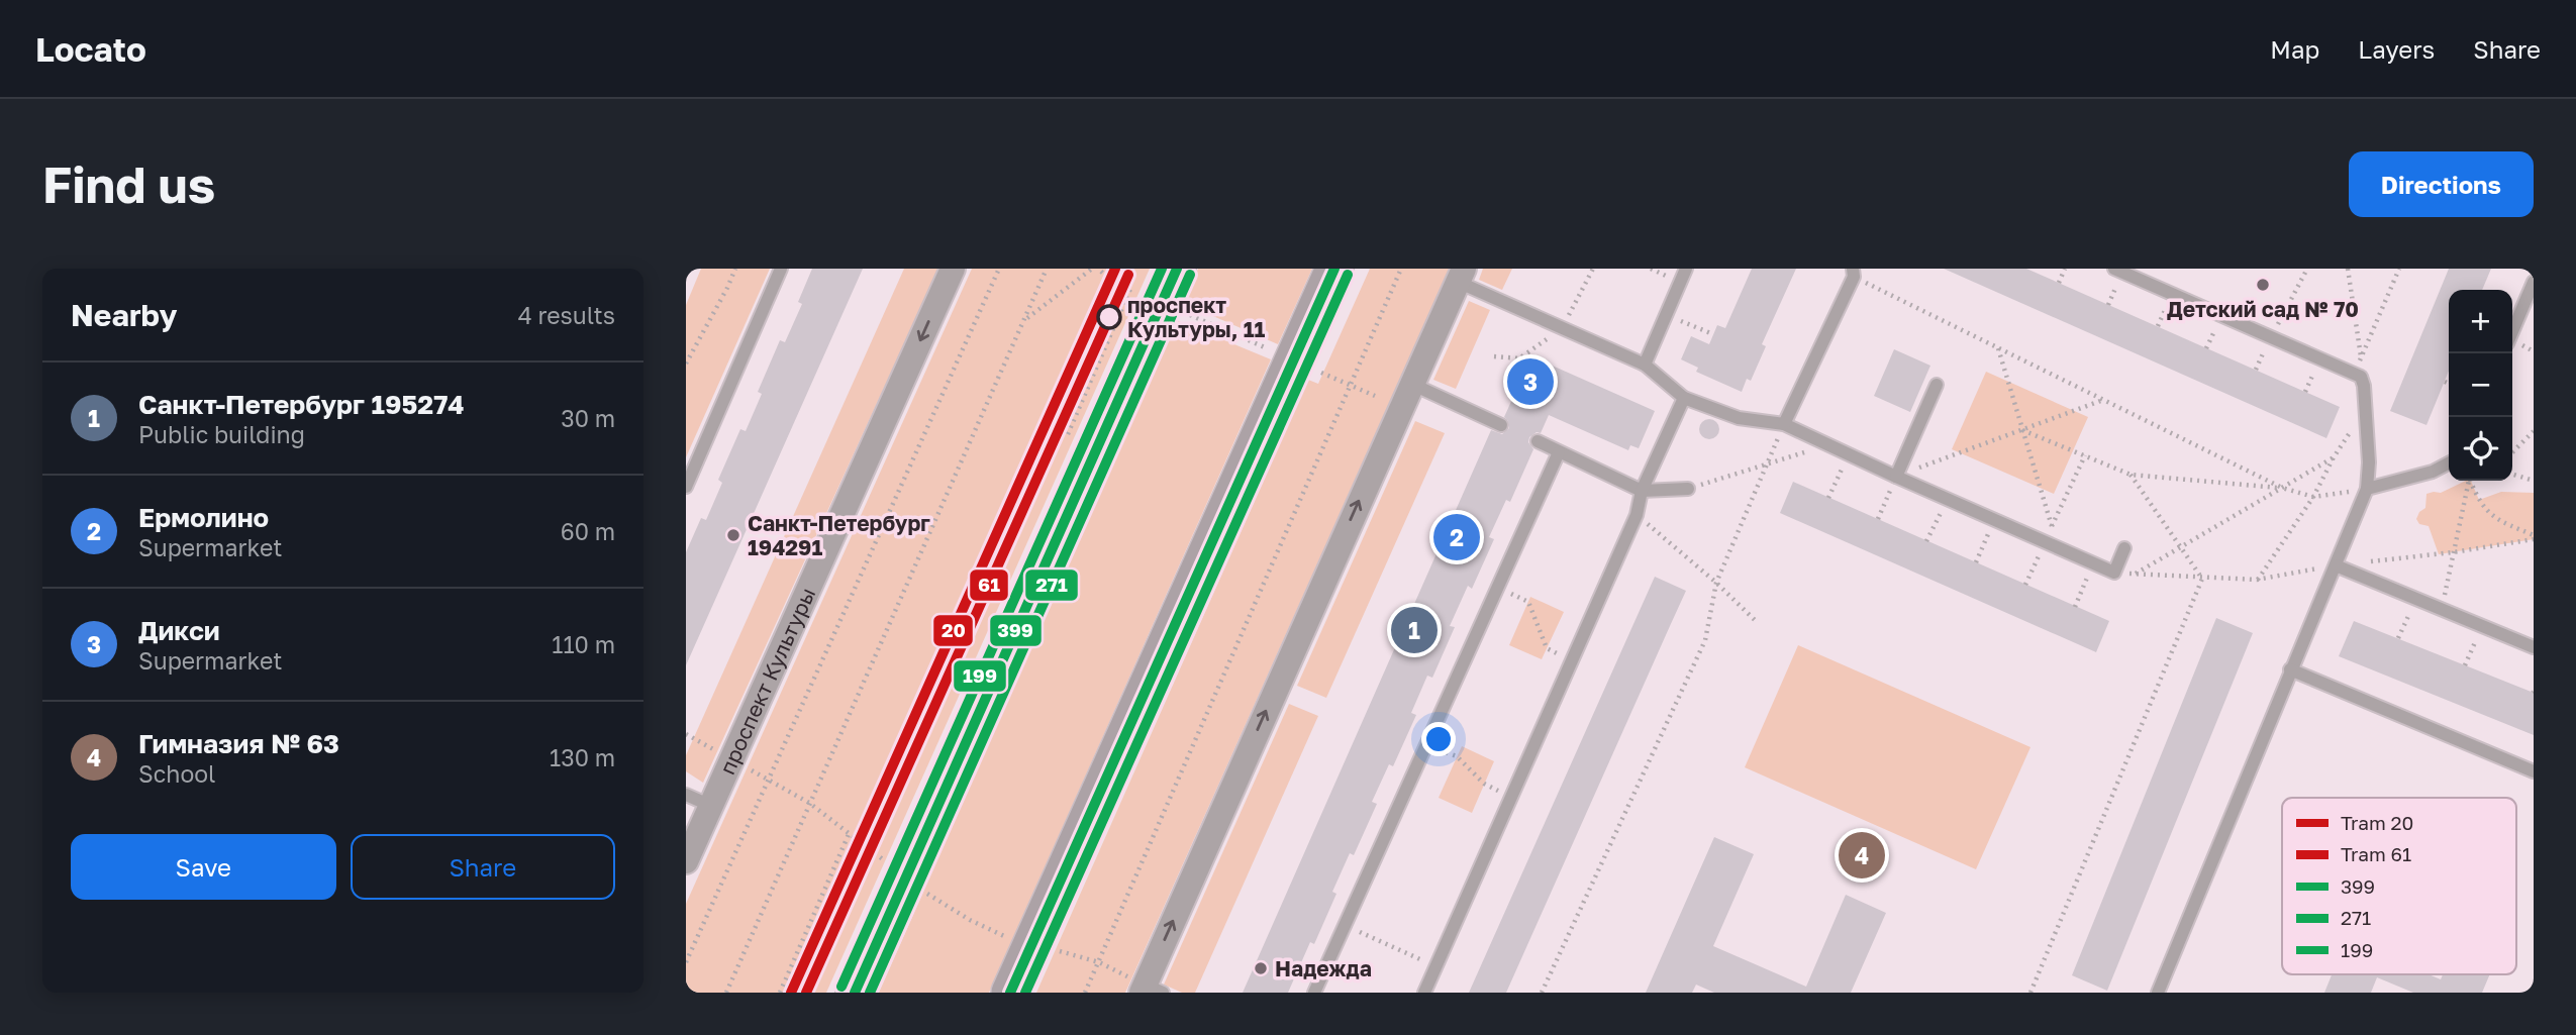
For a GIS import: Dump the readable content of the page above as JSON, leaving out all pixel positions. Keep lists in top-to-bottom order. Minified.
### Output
{"streets":{"street":["проспект Культуры"]},"one_way":["проспект Культуры"],"places":["Детский сад № 70","проспект Культуры, 11","Санкт-Петербург 194291","Надежда"],"lines":["tram line 20","transit line 399","transit line 199","tram line 61","transit line 271"],"legend":["Tram 20","Tram 61","399","271","199"],"page":{"header":"Locato","nav":["Map","Layers","Share"],"buttons":["Directions",["Save","Share"]],"title":"Find us","heading":["Nearby","4 results"],"map_buttons":["+","−"],"pins":["3","2","1","4"],"list":[{"mark":"1","name":"Санкт-Петербург 195274","note":"Public building","value":"30 m"},{"mark":"2","name":"Ермолино","note":"Supermarket","value":"60 m"},{"mark":"3","name":"Дикси","note":"Supermarket","value":"110 m"},{"mark":"4","name":"Гимназия № 63","note":"School","value":"130 m"}]}}
